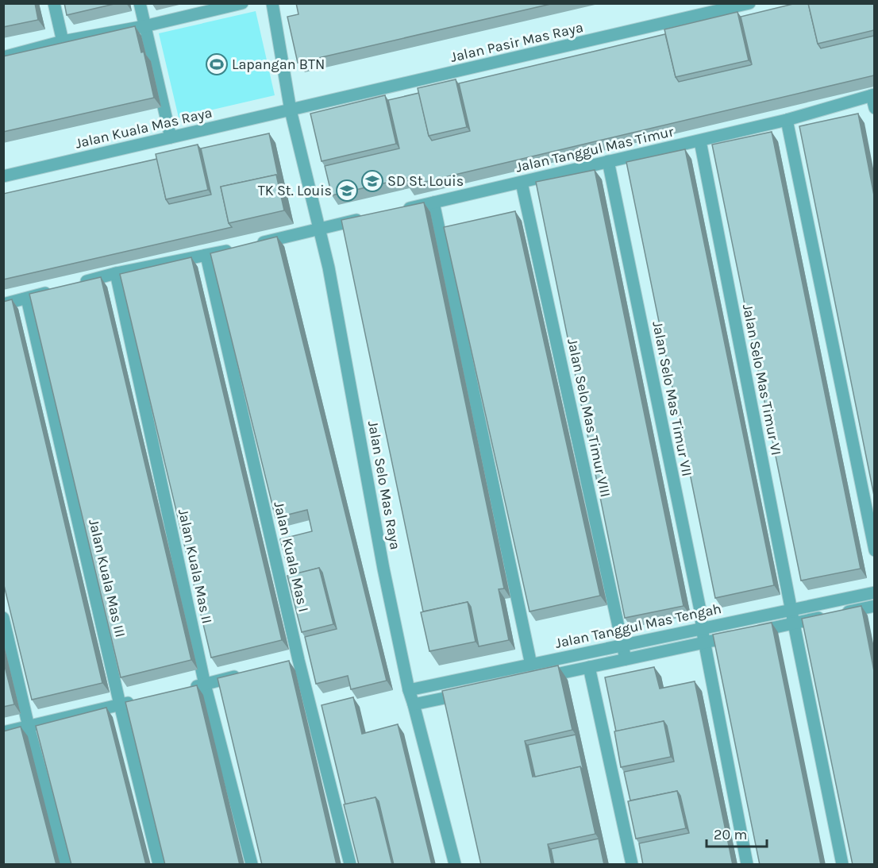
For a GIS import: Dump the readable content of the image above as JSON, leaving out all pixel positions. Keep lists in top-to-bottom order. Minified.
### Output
{"streets":{"street":["Jalan Pasir Mas Raya","Jalan Kuala Mas Raya","Jalan Tanggul Mas Timur","Jalan Selo Mas Timur VI","Jalan Selo Mas Timur VII","Jalan Selo Mas Timur VIII","Jalan Selo Mas Raya","Jalan Kuala Mas I","Jalan Kuala Mas II","Jalan Kuala Mas III","Jalan Tanggul Mas Tengah"]},"crossings":[["Jalan Pasir Mas Raya","Jalan Kuala Mas Raya"],["Jalan Pasir Mas Raya","Jalan Selo Mas Raya"],["Jalan Kuala Mas Raya","Jalan Selo Mas Raya"],["Jalan Tanggul Mas Timur","Jalan Selo Mas Timur VI"],["Jalan Tanggul Mas Timur","Jalan Selo Mas Timur VII"],["Jalan Tanggul Mas Timur","Jalan Selo Mas Timur VIII"],["Jalan Selo Mas Timur VI","Jalan Tanggul Mas Tengah"],["Jalan Selo Mas Timur VII","Jalan Tanggul Mas Tengah"],["Jalan Selo Mas Timur VIII","Jalan Tanggul Mas Tengah"],["Jalan Selo Mas Raya","Jalan Tanggul Mas Tengah"]],"places":{"sports":["Lapangan BTN"],"school or university":["SD St. Louis","TK St. Louis"]},"scale_bar":"20 m"}
